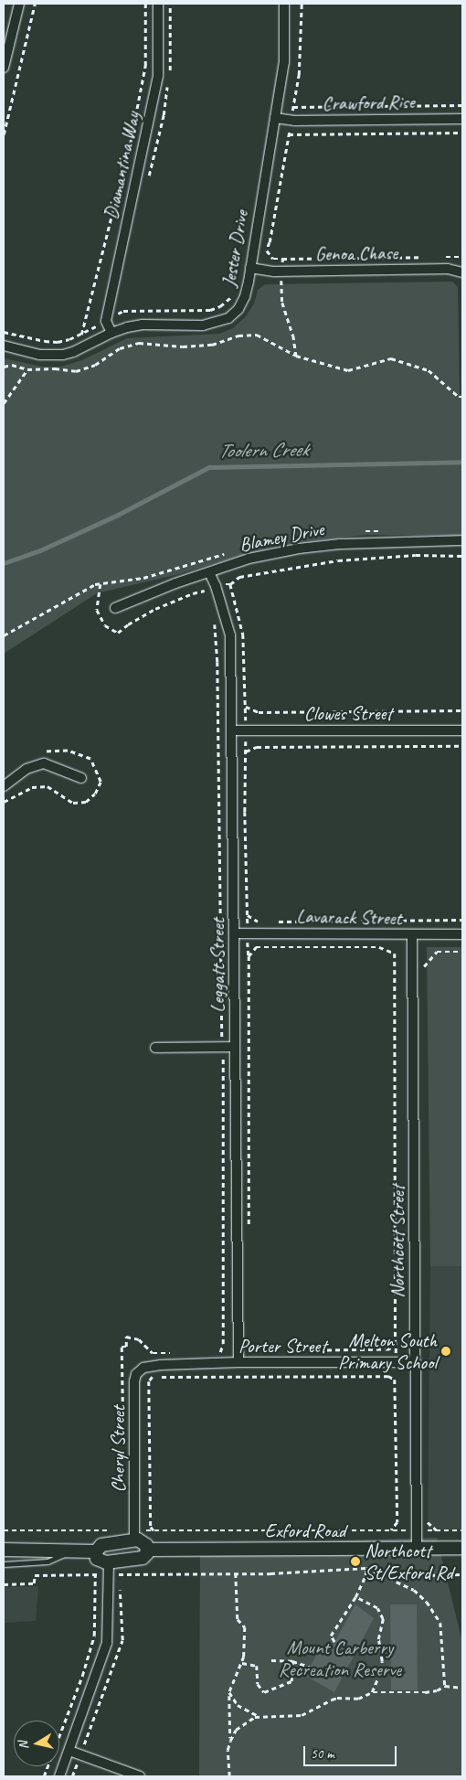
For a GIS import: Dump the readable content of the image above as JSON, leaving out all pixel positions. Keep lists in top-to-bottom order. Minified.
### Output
{"streets":{"street":["Crawford Rise","Diamantina Way","Jester Drive","Genoa Chase","Blamey Drive","Clowes Street","Lavarack Street","Leggatt Street","Northcott Street","Porter Street","Cheryl Street","Exford Road"]},"crossings":[["Crawford Rise","Jester Drive"],["Jester Drive","Genoa Chase"],["Blamey Drive","Leggatt Street"],["Clowes Street","Leggatt Street"],["Lavarack Street","Leggatt Street"],["Lavarack Street","Northcott Street"],["Leggatt Street","Porter Street"],["Northcott Street","Porter Street"],["Northcott Street","Exford Road"],["Porter Street","Cheryl Street"]],"water":["Toolern Creek"],"parks":["Mount Carberry Recreation Reserve"],"places":["Melton South Primary School","Northcott St/Exford Rd"],"scale_bar":"50 m","north":"left"}
